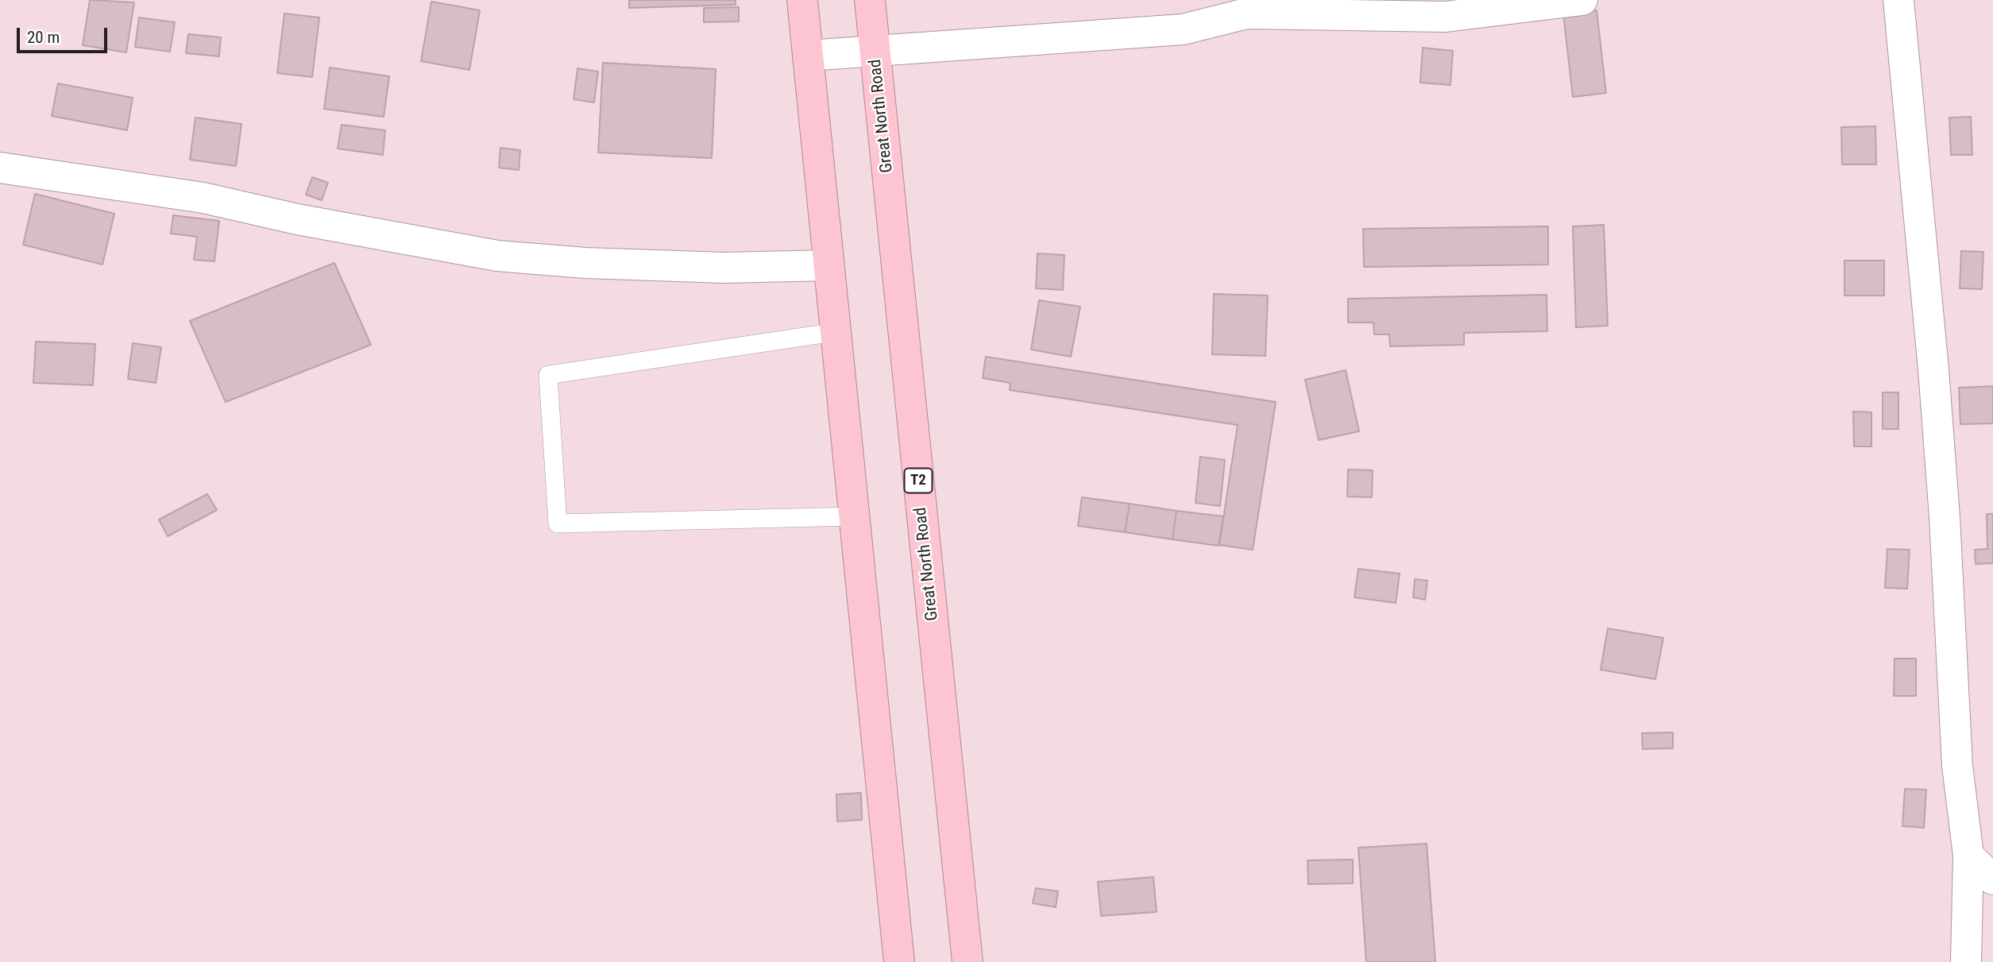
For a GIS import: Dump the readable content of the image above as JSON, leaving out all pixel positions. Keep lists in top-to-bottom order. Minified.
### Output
{"streets":{"highway":["Great North Road","T2"]},"scale_bar":"20 m"}
